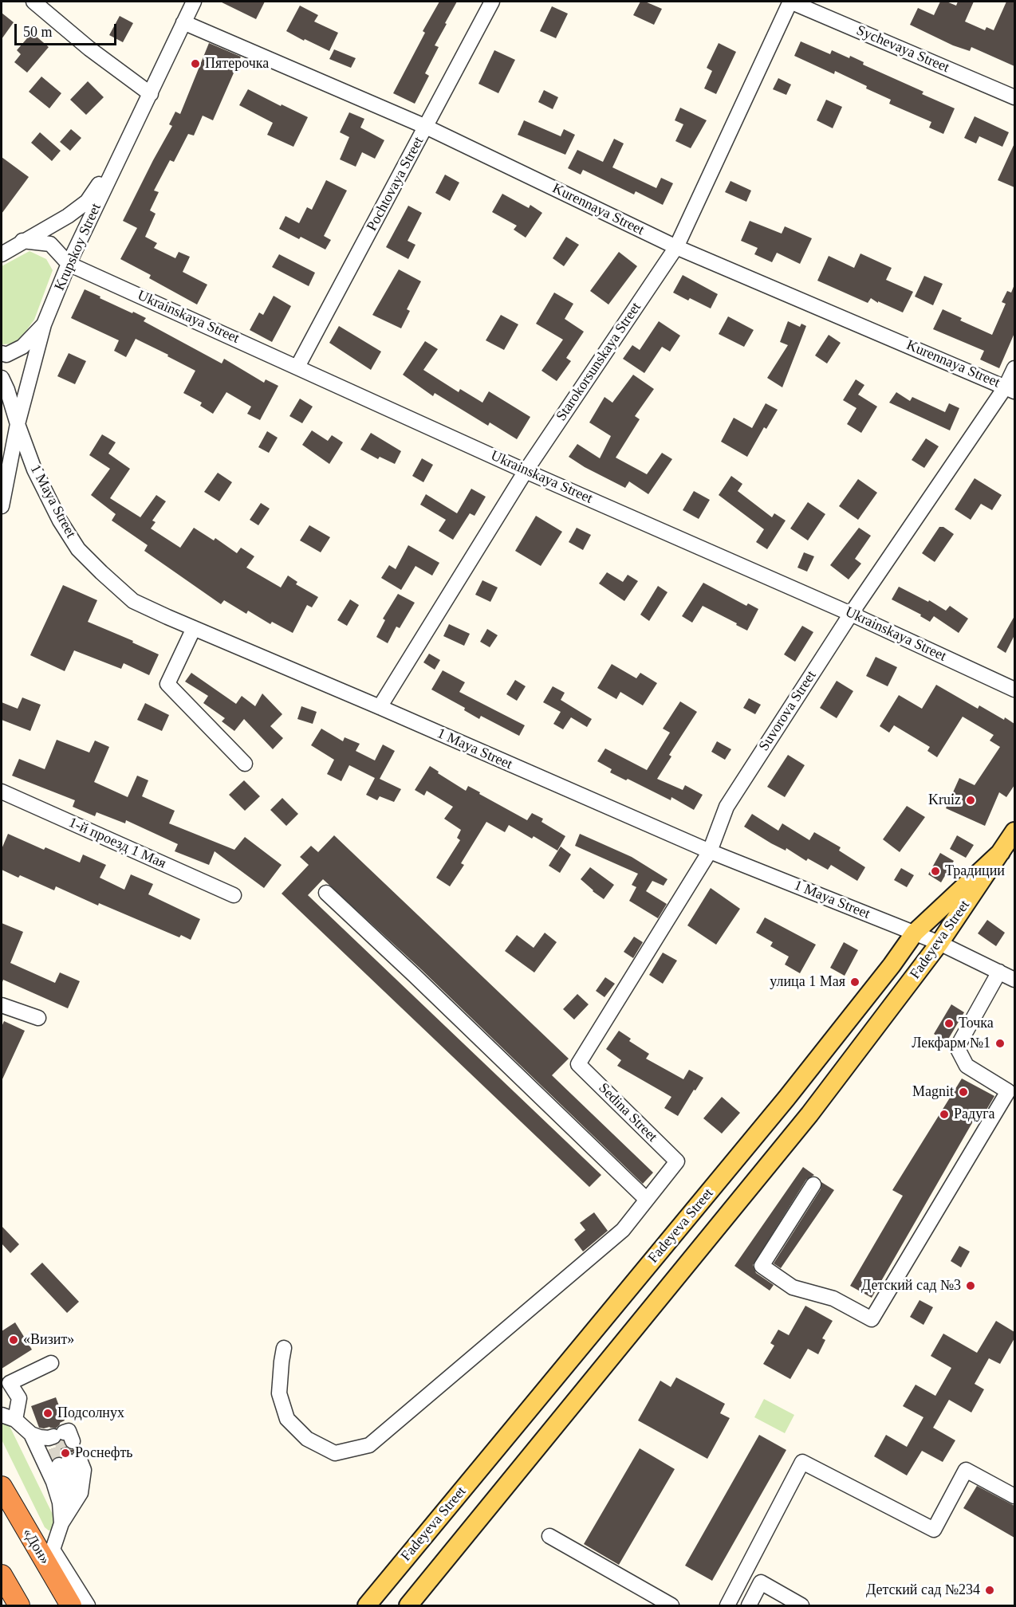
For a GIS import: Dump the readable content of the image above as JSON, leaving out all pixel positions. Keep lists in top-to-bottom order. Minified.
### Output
{"streets":{"highway":["«Дон»"],"main road":["Fadeyeva Street"],"street":["Sychevaya Street","Pochtovaya Street","Kurennaya Street","Krupskoy Street","Ukrainskaya Street","Starokorsunskaya Street","1 Maya Street","Suvorova Street","1-й проезд 1 Мая","Sedina Street"]},"crossings":[["Sychevaya Street","Starokorsunskaya Street"],["Pochtovaya Street","Kurennaya Street"],["Pochtovaya Street","Ukrainskaya Street"],["Kurennaya Street","Krupskoy Street"],["Kurennaya Street","Starokorsunskaya Street"],["Kurennaya Street","Suvorova Street"],["Krupskoy Street","Ukrainskaya Street"],["Krupskoy Street","1 Maya Street"],["Ukrainskaya Street","Starokorsunskaya Street"],["Ukrainskaya Street","Suvorova Street"],["Starokorsunskaya Street","1 Maya Street"],["1 Maya Street","Suvorova Street"],["1 Maya Street","Fadeyeva Street"],["Suvorova Street","Sedina Street"]],"places":["Пятерочка","Kruiz","Традиции","улица 1 Мая","Точка","Лекфарм №1","Magnit","Радуга","Детский сад №3","«Визит»","Подсолнух","Роснефть","Детский сад №234"],"scale_bar":"50 m"}
